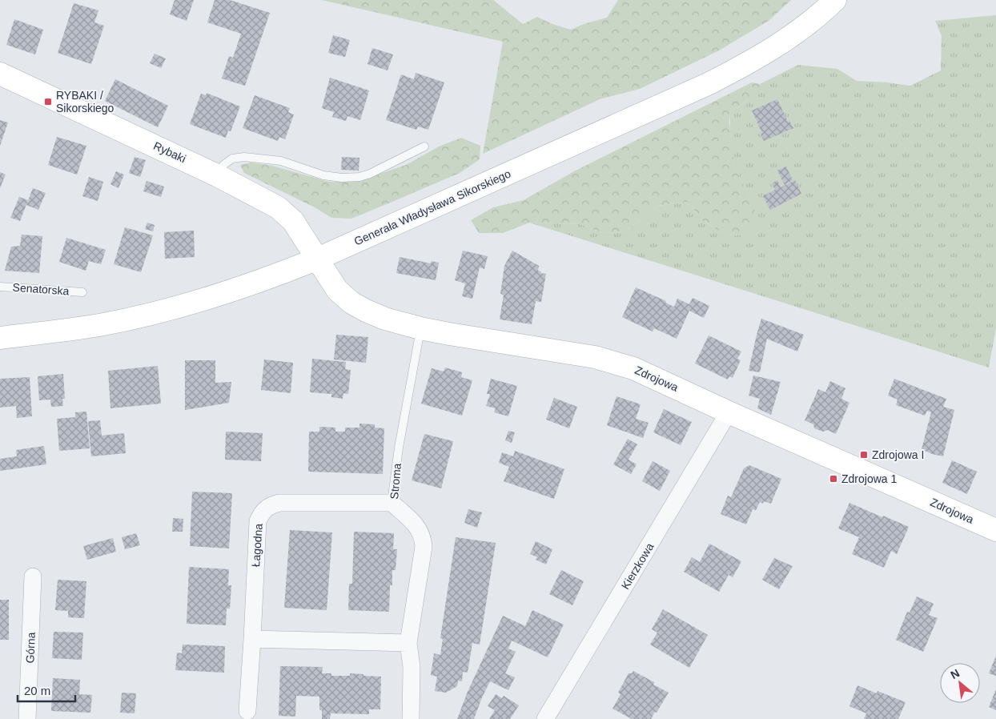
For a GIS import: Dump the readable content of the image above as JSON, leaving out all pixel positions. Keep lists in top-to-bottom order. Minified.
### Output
{"streets":{"street":["Rybaki","Generała Władysława Sikorskiego","Zdrojowa","Stroma","Łagodna","Kierzkowa","Górna"],"lane":["Senatorska"]},"crossings":[["Rybaki","Generała Władysława Sikorskiego"],["Rybaki","Zdrojowa"],["Generała Władysława Sikorskiego","Zdrojowa"],["Zdrojowa","Stroma"],["Zdrojowa","Kierzkowa"],["Stroma","Łagodna"]],"places":{"transit":["RYBAKI / Sikorskiego","Zdrojowa I","Zdrojowa 1"]},"scale_bar":"20 m","north":"top left"}
